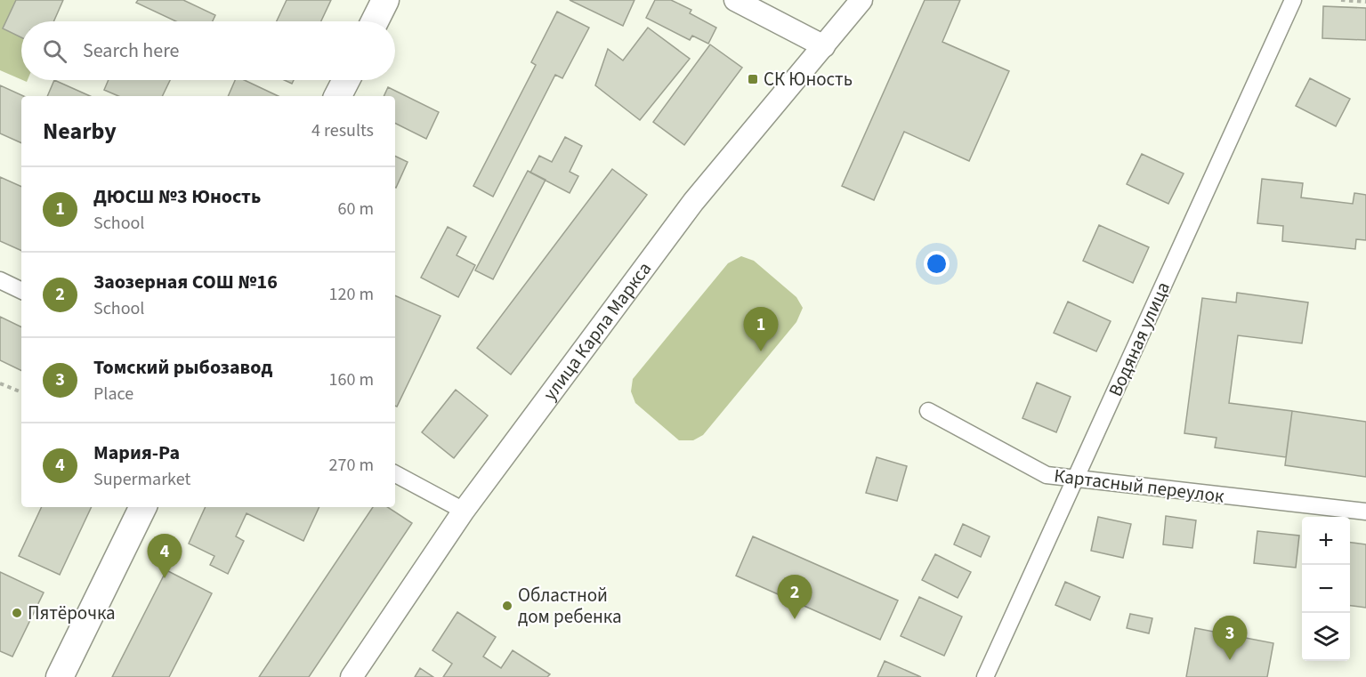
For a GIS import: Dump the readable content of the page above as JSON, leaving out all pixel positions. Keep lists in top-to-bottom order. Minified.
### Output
{"streets":{"street":["улица Карла Маркса","Водяная улица","Картасный переулок"]},"crossings":[["Водяная улица","Картасный переулок"]],"places":{"transit":["СК Юность"],"other":["Областной дом ребенка","Пятёрочка"]},"page":{"search":"Search here","heading":["Nearby","4 results"],"list":[{"mark":"1","name":"ДЮСШ №3 Юность","note":"School","value":"60 m"},{"mark":"2","name":"Заозерная СОШ №16","note":"School","value":"120 m"},{"mark":"3","name":"Томский рыбозавод","note":"Place","value":"160 m"},{"mark":"4","name":"Мария-Ра","note":"Supermarket","value":"270 m"}],"pins":["1","4","2","3"],"map_buttons":["+","−"]}}
